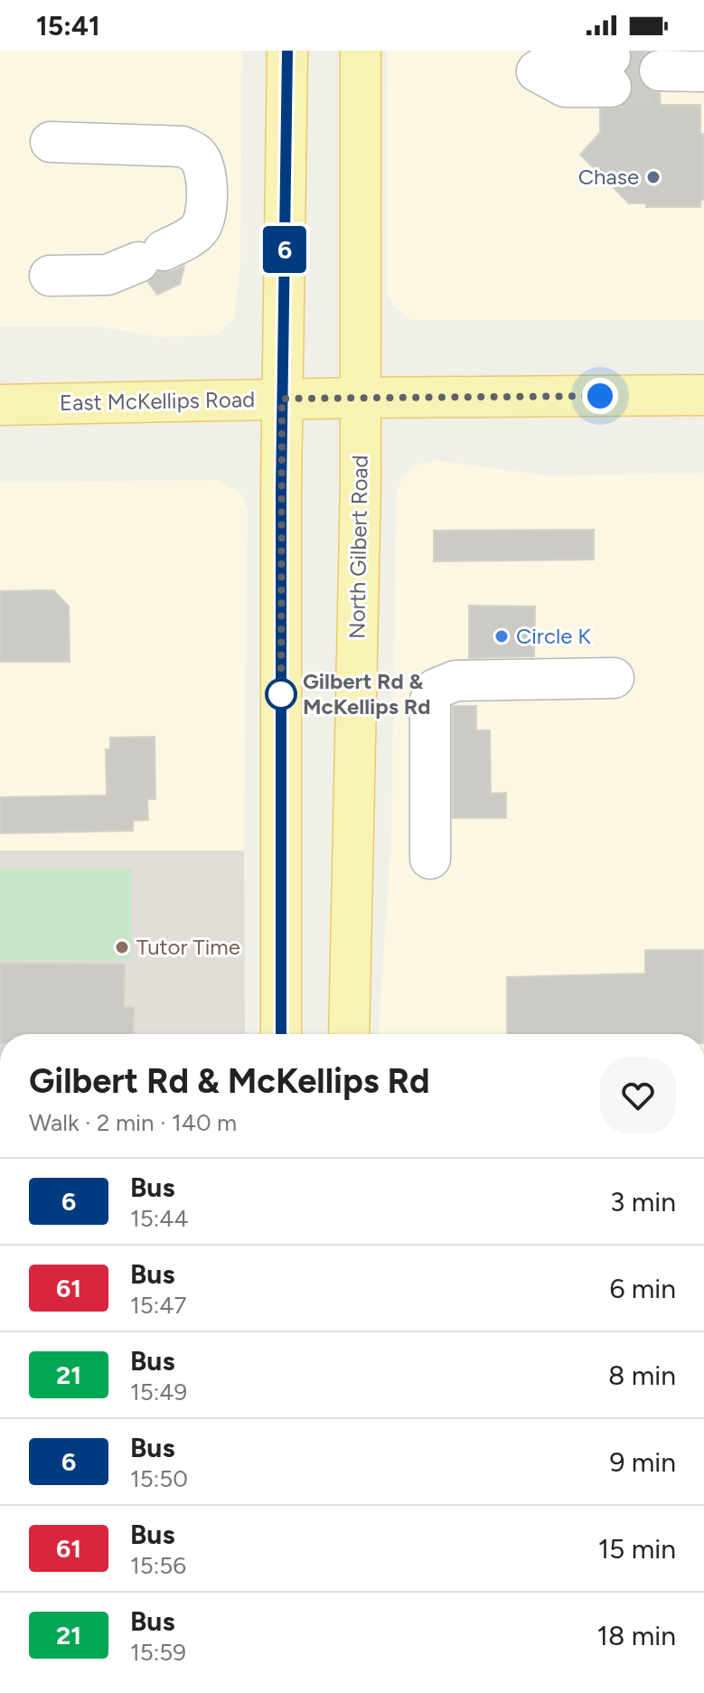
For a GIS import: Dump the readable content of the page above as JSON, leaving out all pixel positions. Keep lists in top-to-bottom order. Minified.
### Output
{"streets":{"main road":["East McKellips Road","North Gilbert Road"]},"crossings":[["East McKellips Road","North Gilbert Road"]],"places":["Chase","Circle K","Gilbert Rd & McKellips Rd","Tutor Time"],"lines":["bus line 6"],"page":{"status":"15:41","on_map":"6","heading":["Gilbert Rd & McKellips Rd","Walk · 2 min · 140 m"],"list":[{"mark":"6","name":"Bus","note":"15:44","value":"3 min"},{"mark":"61","name":"Bus","note":"15:47","value":"6 min"},{"mark":"21","name":"Bus","note":"15:49","value":"8 min"},{"mark":"6","name":"Bus","note":"15:50","value":"9 min"},{"mark":"61","name":"Bus","note":"15:56","value":"15 min"},{"mark":"21","name":"Bus","note":"15:59","value":"18 min"}]}}
